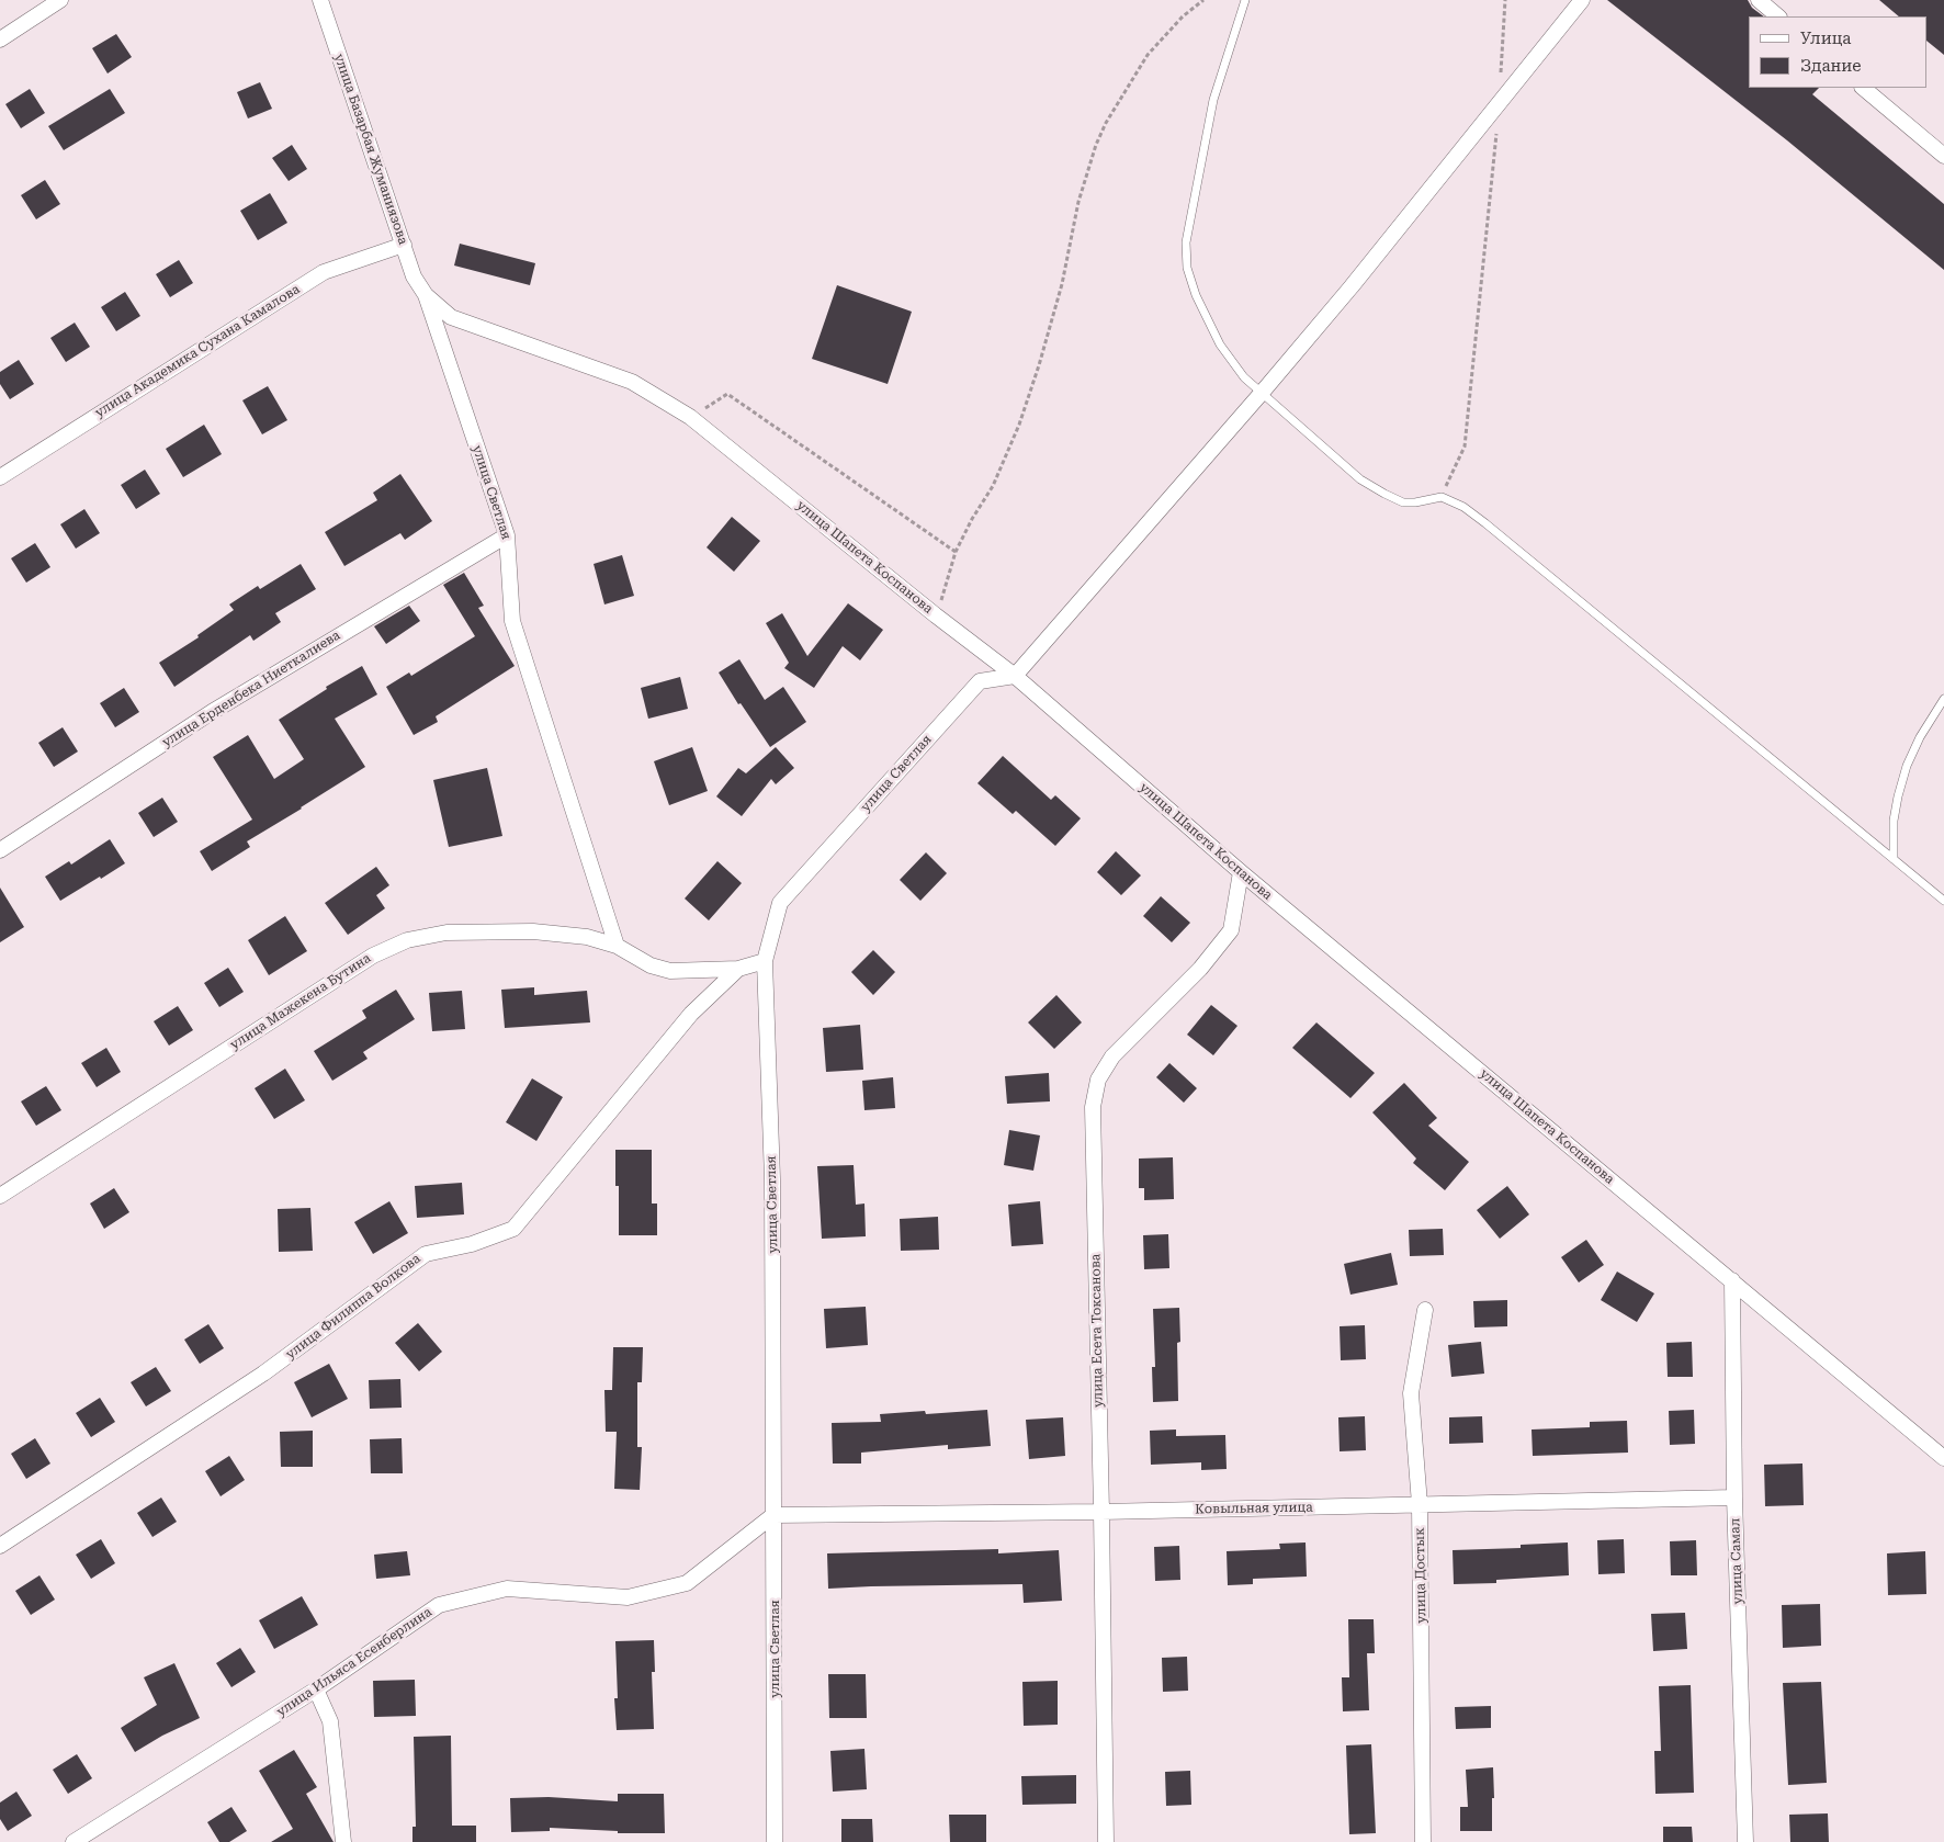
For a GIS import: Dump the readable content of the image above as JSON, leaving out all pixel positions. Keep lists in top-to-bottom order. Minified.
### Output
{"streets":{"street":["улица Базарбая Жуманиязова","улица Академика Сухана Камалова","улица Светлая","улица Шапета Коспанова","улица Ерденбека Ниеткалиева","улица Мажекена Бутина","улица Филиппа Волкова","улица Есета Токсанова","Ковыльная улица","улица Самал","улица Достык","улица Ильяса Есенберлина"]},"crossings":[["улица Базарбая Жуманиязова","улица Академика Сухана Камалова"],["улица Базарбая Жуманиязова","улица Светлая"],["улица Базарбая Жуманиязова","улица Шапета Коспанова"],["улица Светлая","улица Шапета Коспанова"],["улица Светлая","улица Ерденбека Ниеткалиева"],["улица Светлая","улица Мажекена Бутина"],["улица Светлая","Ковыльная улица"],["улица Светлая","улица Ильяса Есенберлина"],["улица Шапета Коспанова","улица Есета Токсанова"],["улица Шапета Коспанова","улица Самал"],["улица Мажекена Бутина","улица Филиппа Волкова"],["улица Есета Токсанова","Ковыльная улица"],["Ковыльная улица","улица Самал"],["Ковыльная улица","улица Достык"],["Ковыльная улица","улица Ильяса Есенберлина"]],"legend":["Улица","Здание"]}
